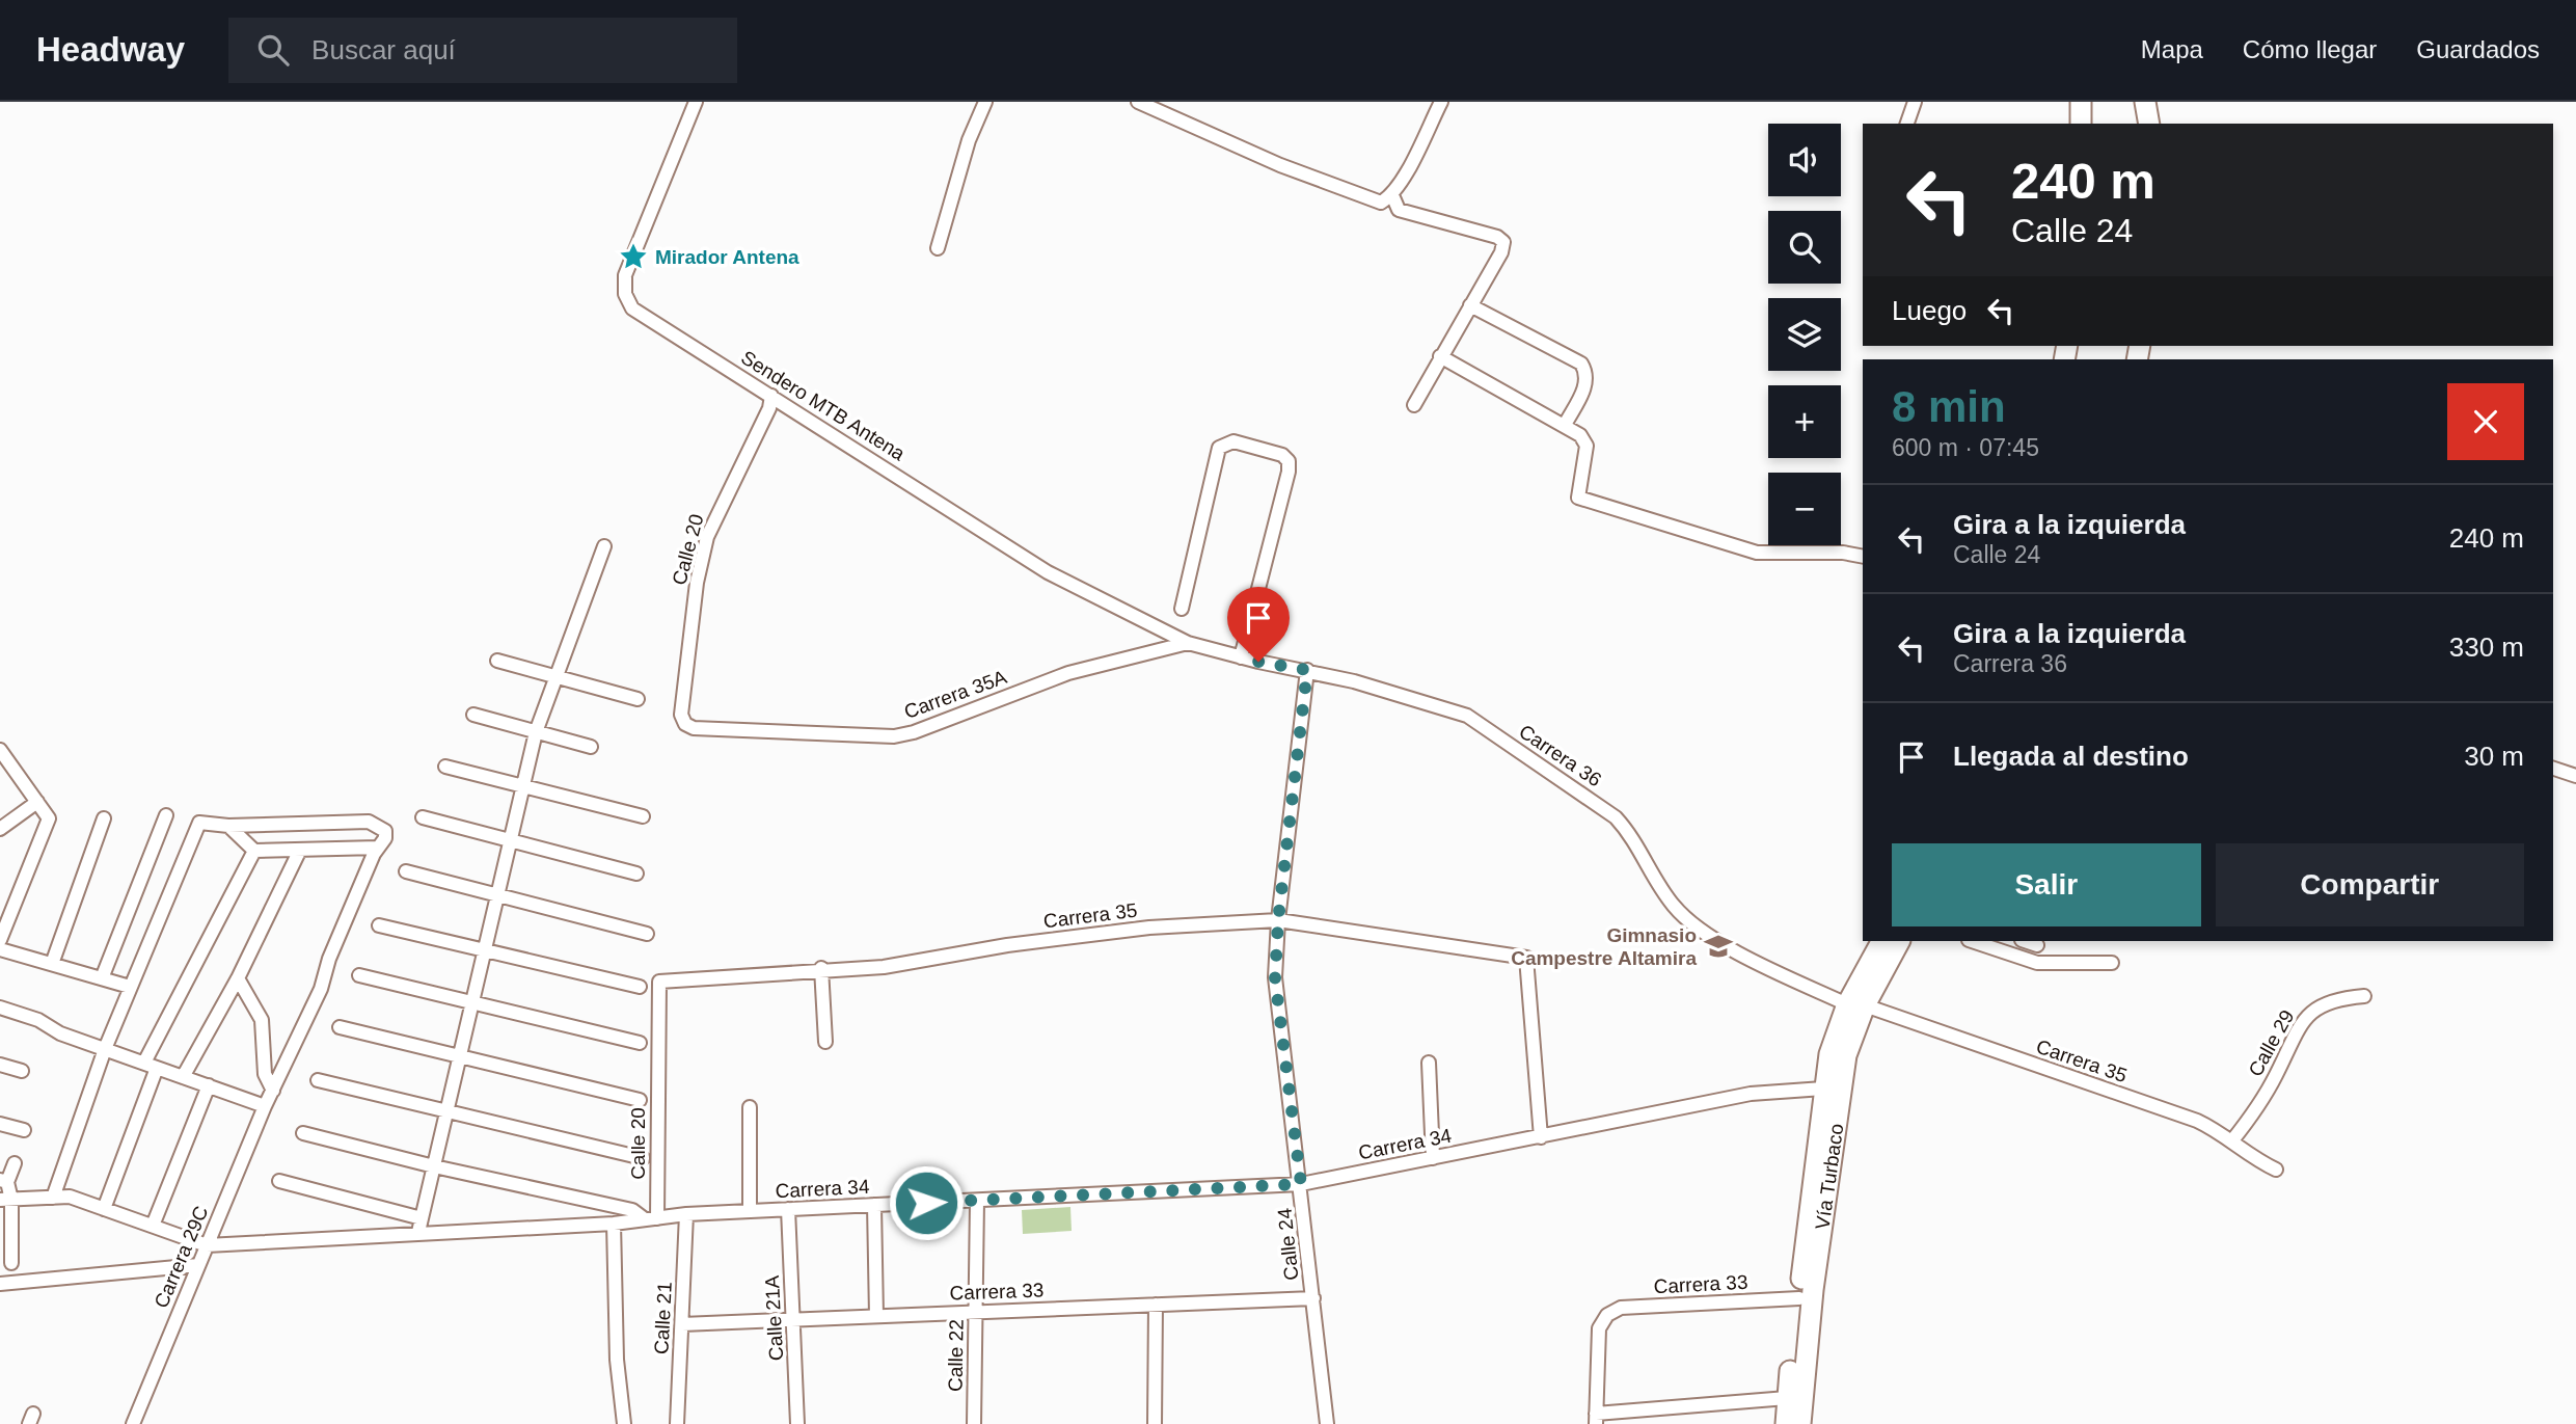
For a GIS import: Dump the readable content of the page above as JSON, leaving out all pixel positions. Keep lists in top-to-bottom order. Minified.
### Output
{"streets":{"highway":["Vía Turbaco"],"street":["Sendero MTB Antena","Calle 20","Carrera 35A","Carrera 36","Carrera 35","Calle 29","Carrera 34","Calle 24","Carrera 29C","Carrera 33","Calle 21","Calle 21A","Calle 22"]},"crossings":[["Sendero MTB Antena","Calle 20"],["Sendero MTB Antena","Carrera 35A"],["Sendero MTB Antena","Carrera 36"],["Calle 20","Carrera 35A"],["Calle 20","Carrera 35"],["Calle 20","Carrera 34"],["Carrera 35A","Carrera 36"],["Carrera 36","Carrera 35"],["Carrera 36","Vía Turbaco"],["Carrera 36","Calle 24"],["Carrera 35","Calle 29"],["Carrera 35","Carrera 34"],["Carrera 35","Vía Turbaco"],["Carrera 35","Calle 24"],["Carrera 34","Vía Turbaco"],["Carrera 34","Calle 24"],["Carrera 34","Carrera 29C"],["Carrera 34","Calle 21"],["Carrera 34","Calle 21A"],["Carrera 34","Calle 22"],["Vía Turbaco","Carrera 33"],["Calle 24","Carrera 33"],["Carrera 33","Calle 21"],["Carrera 33","Calle 21A"],["Carrera 33","Calle 22"]],"places":{"place":["Mirador Antena"],"school or university":["Gimnasio Campestre Altamira"]},"page":{"header":"Headway","search":"Buscar aquí","nav":["Mapa","Cómo llegar","Guardados"],"map_buttons":["+","−"],"turn":["240 m","Calle 24"],"then":"Luego","heading":["8 min","600 m · 07:45"],"list":[{"name":"Gira a la izquierda","note":"Calle 24","value":"240 m"},{"name":"Gira a la izquierda","note":"Carrera 36","value":"330 m"},{"name":"Llegada al destino","value":"30 m"}],"buttons":["Salir","Compartir"]}}
